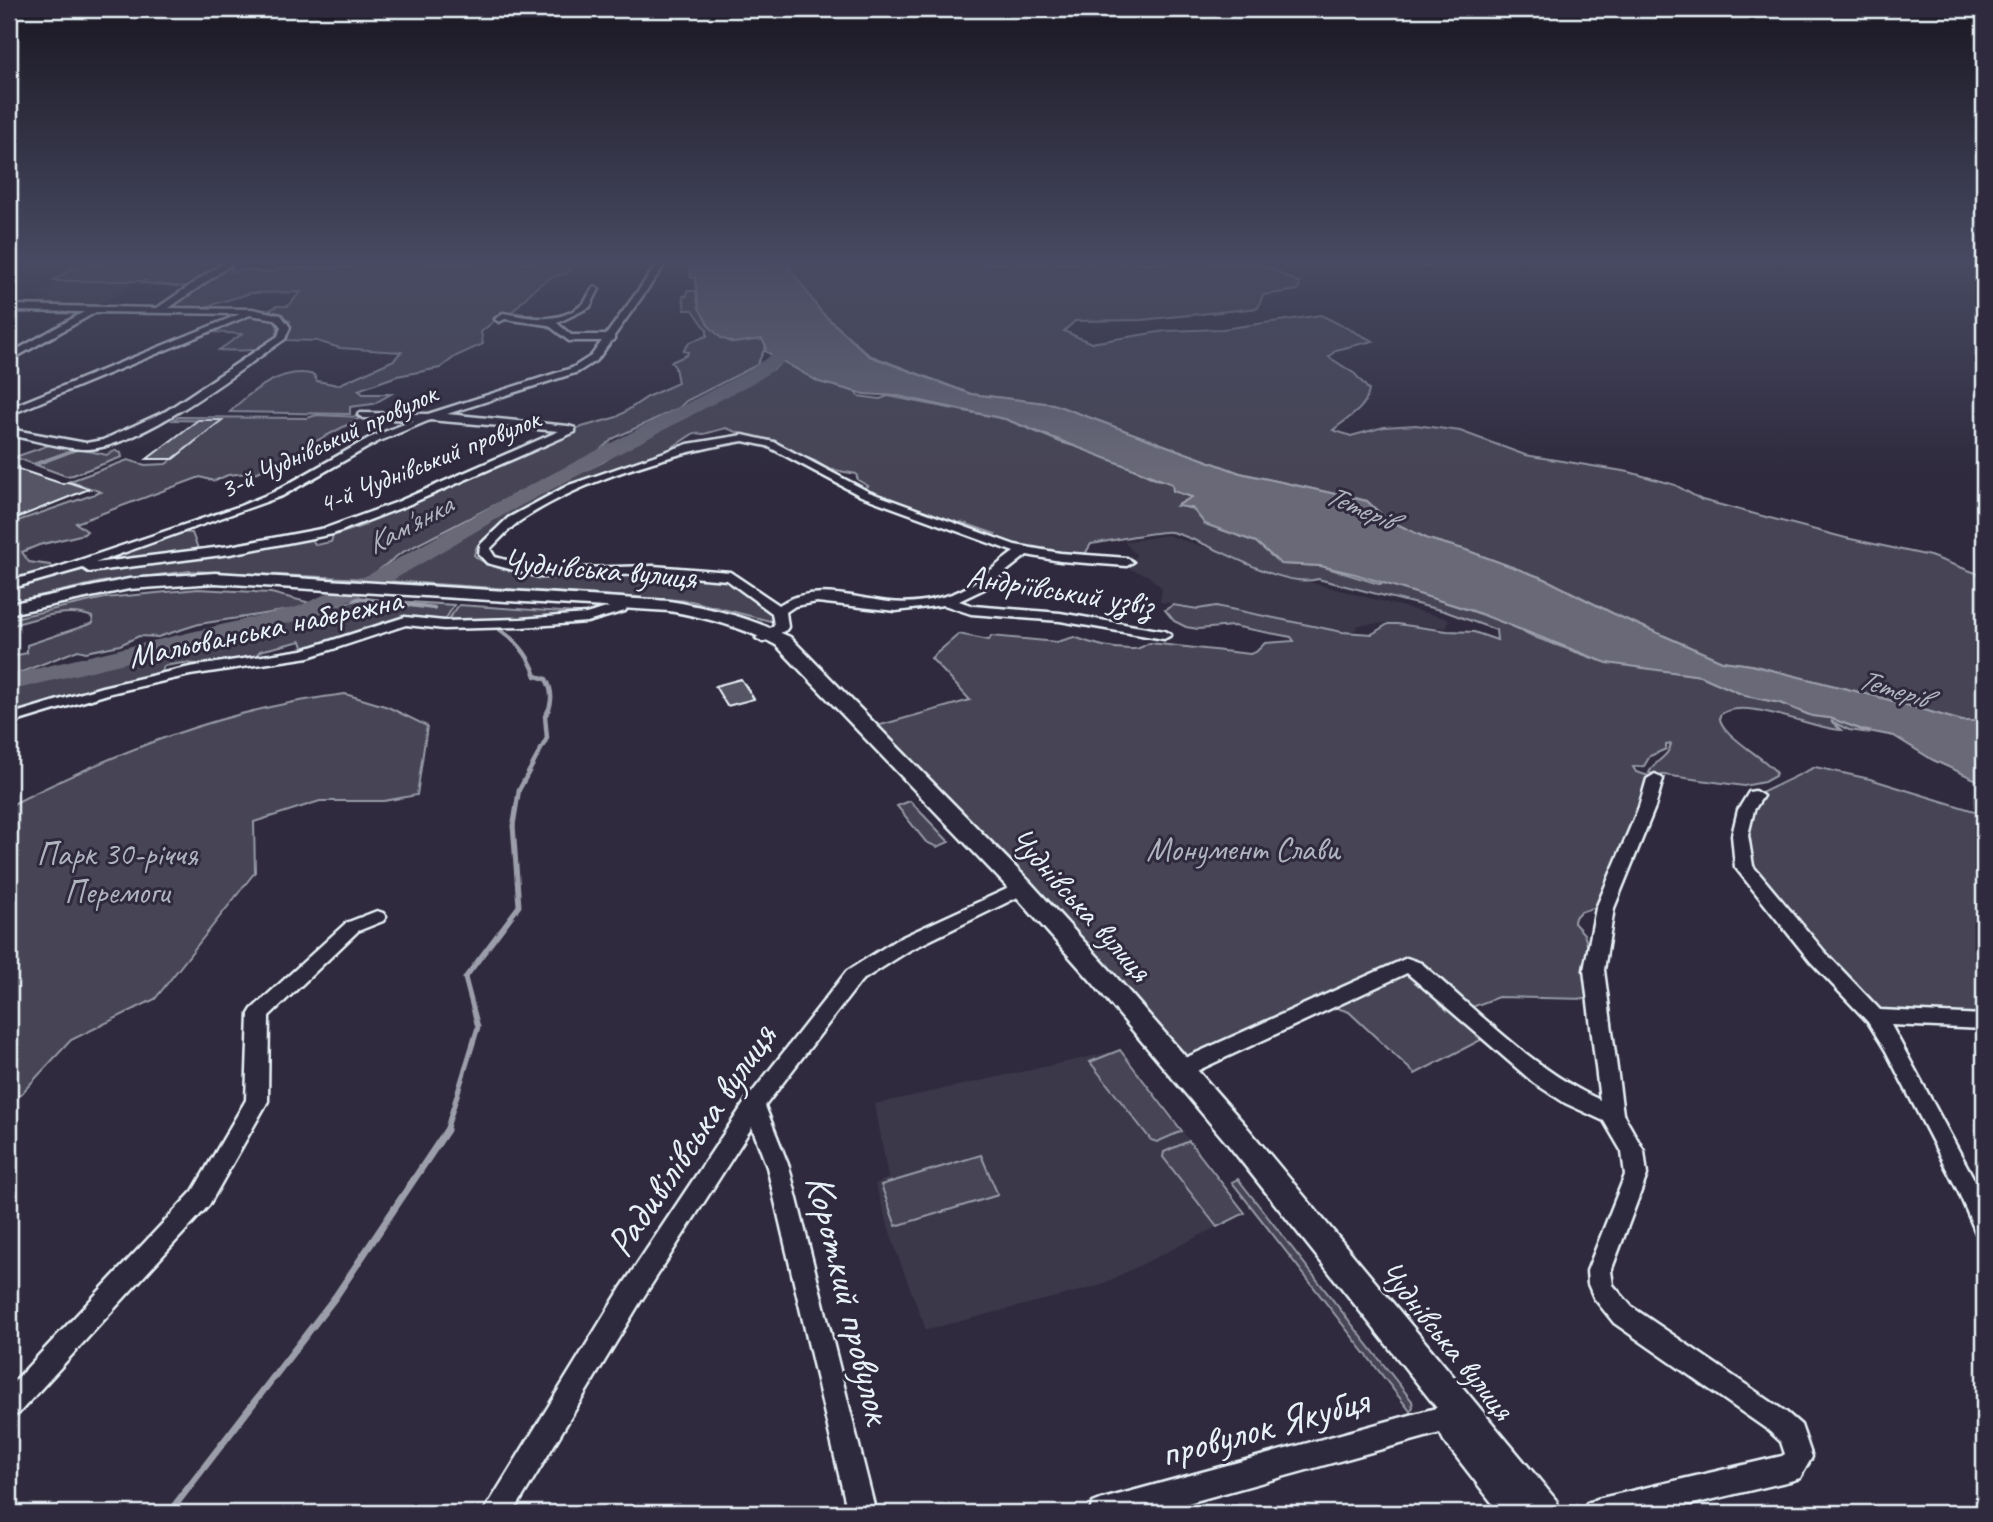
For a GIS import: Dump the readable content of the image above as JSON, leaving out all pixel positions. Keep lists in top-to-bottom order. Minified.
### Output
{"streets":{"main road":["Чуднівська вулиця"],"street":["3-й Чуднівський провулок","4-й Чуднівський провулок","Андріївський узвіз","Мальованська набережна","Радивілівська вулиця","Короткий провулок","провулок Якубця"]},"crossings":[["3-й Чуднівський провулок","4-й Чуднівський провулок"],["Чуднівська вулиця","Андріївський узвіз"],["Чуднівська вулиця","Мальованська набережна"],["Чуднівська вулиця","Радивілівська вулиця"],["Чуднівська вулиця","провулок Якубця"],["Радивілівська вулиця","Короткий провулок"]],"water":["Тетерів","Кам'янка"],"parks":["Монумент Слави","Парк 30-річчя Перемоги"]}
